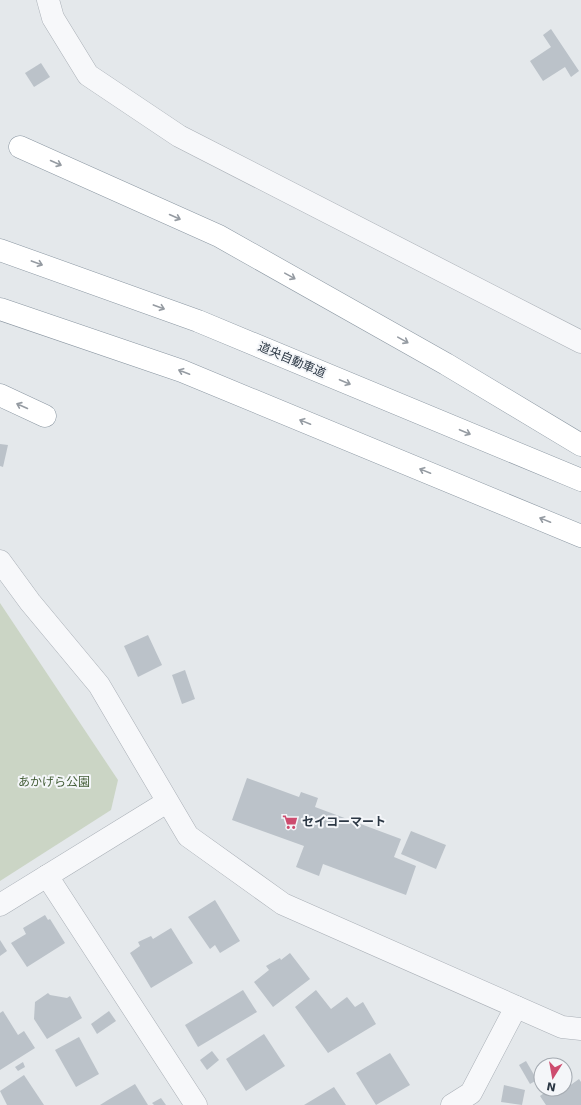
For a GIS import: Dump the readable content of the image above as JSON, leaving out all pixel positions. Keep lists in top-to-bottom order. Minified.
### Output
{"streets":{"highway":["道央自動車道"]},"parks":["あかげら公園"],"places":{"supermarket":["セイコーマート"]},"north":"bottom"}
